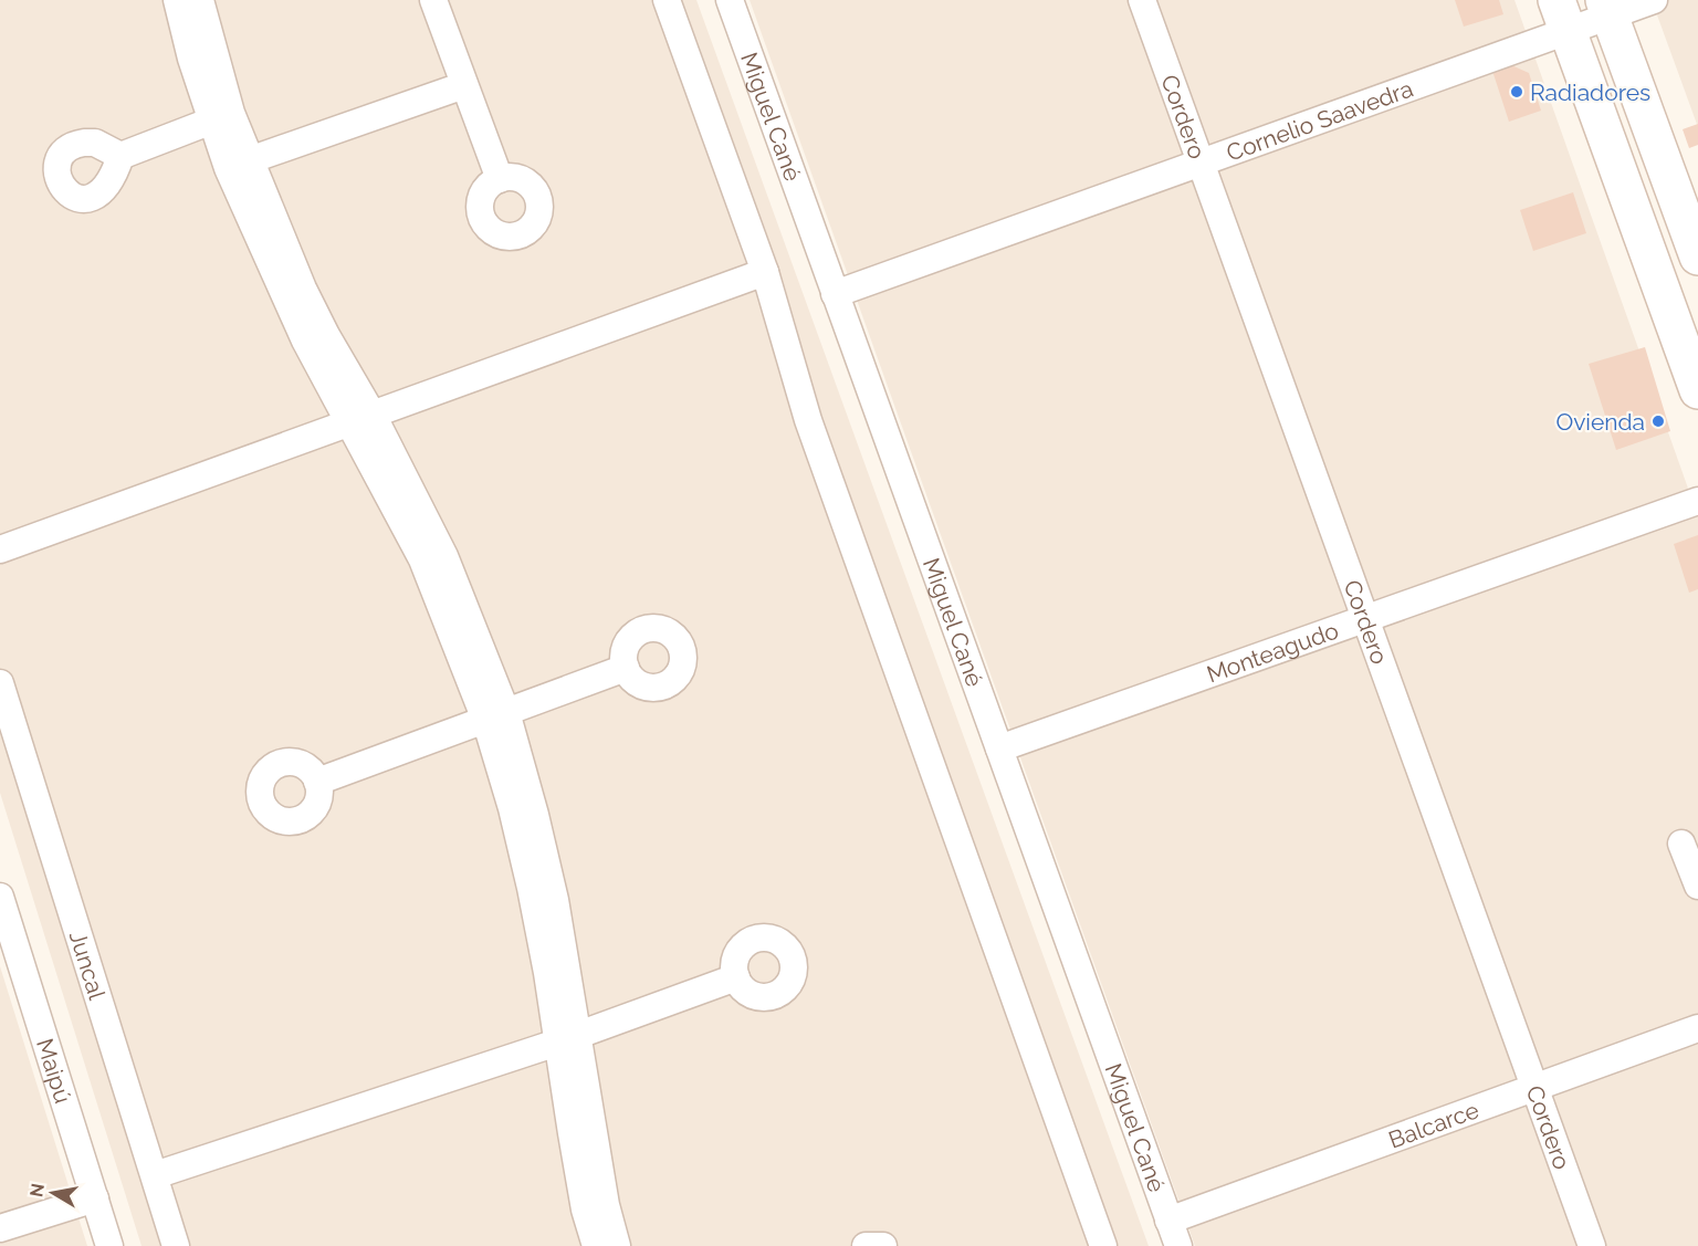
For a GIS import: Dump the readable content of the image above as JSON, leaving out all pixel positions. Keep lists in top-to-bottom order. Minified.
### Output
{"streets":{"street":["Miguel Cané","Cordero","Cornelio Saavedra","Monteagudo","Juncal","Maipú","Balcarce"]},"crossings":[["Miguel Cané","Cornelio Saavedra"],["Miguel Cané","Monteagudo"],["Miguel Cané","Balcarce"],["Cordero","Cornelio Saavedra"],["Cordero","Monteagudo"],["Cordero","Balcarce"]],"places":["Radiadores","Ovienda"],"north":"left"}
